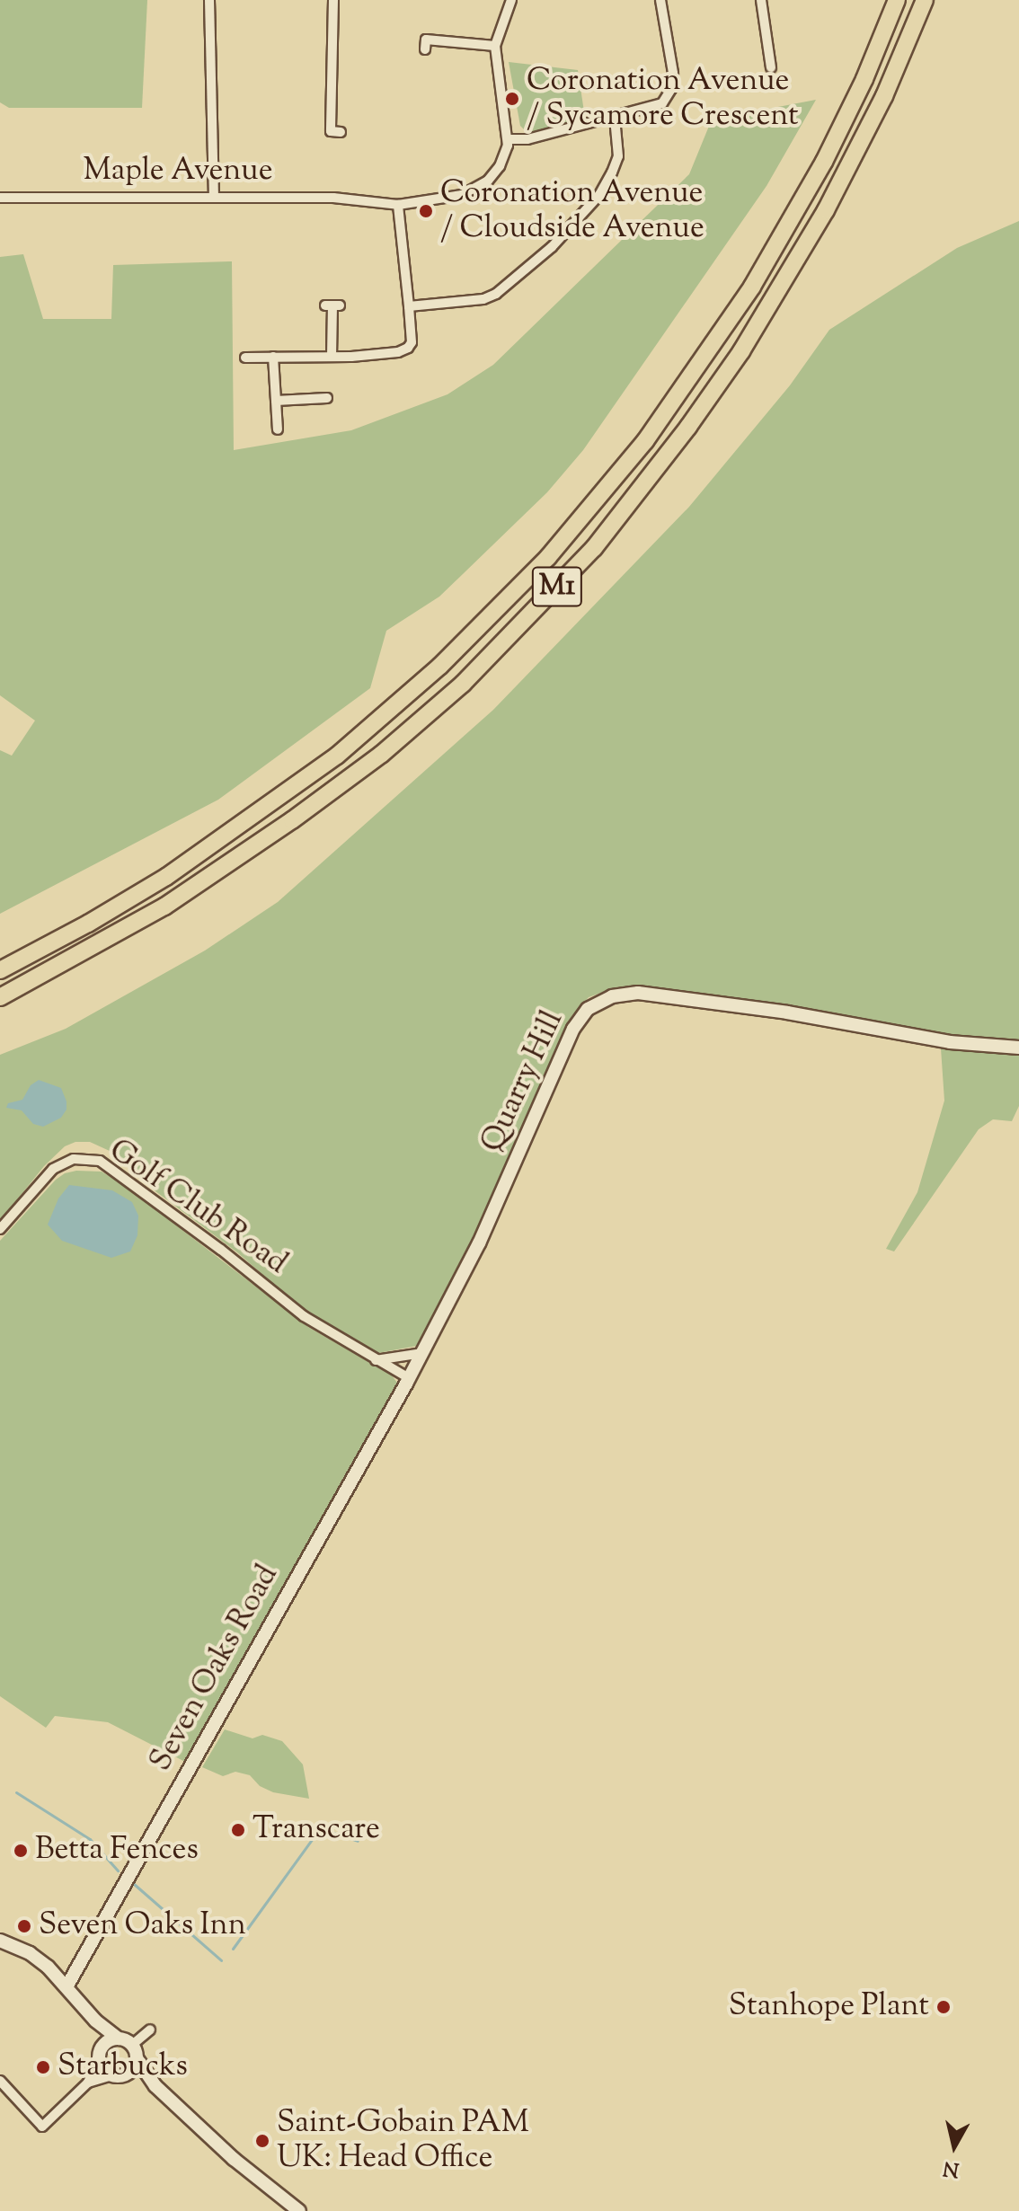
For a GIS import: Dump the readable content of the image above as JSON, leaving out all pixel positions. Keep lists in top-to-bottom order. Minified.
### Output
{"streets":{"highway":["M1"],"street":["Maple Avenue","Quarry Hill","Golf Club Road","Seven Oaks Road"]},"crossings":[["Quarry Hill","Golf Club Road"],["Quarry Hill","Seven Oaks Road"],["Golf Club Road","Seven Oaks Road"]],"places":["Coronation Avenue / Sycamore Crescent","Coronation Avenue / Cloudside Avenue","Transcare","Betta Fences","Seven Oaks Inn","Stanhope Plant","Starbucks","Saint-Gobain PAM UK: Head Office"],"north":"bottom"}
